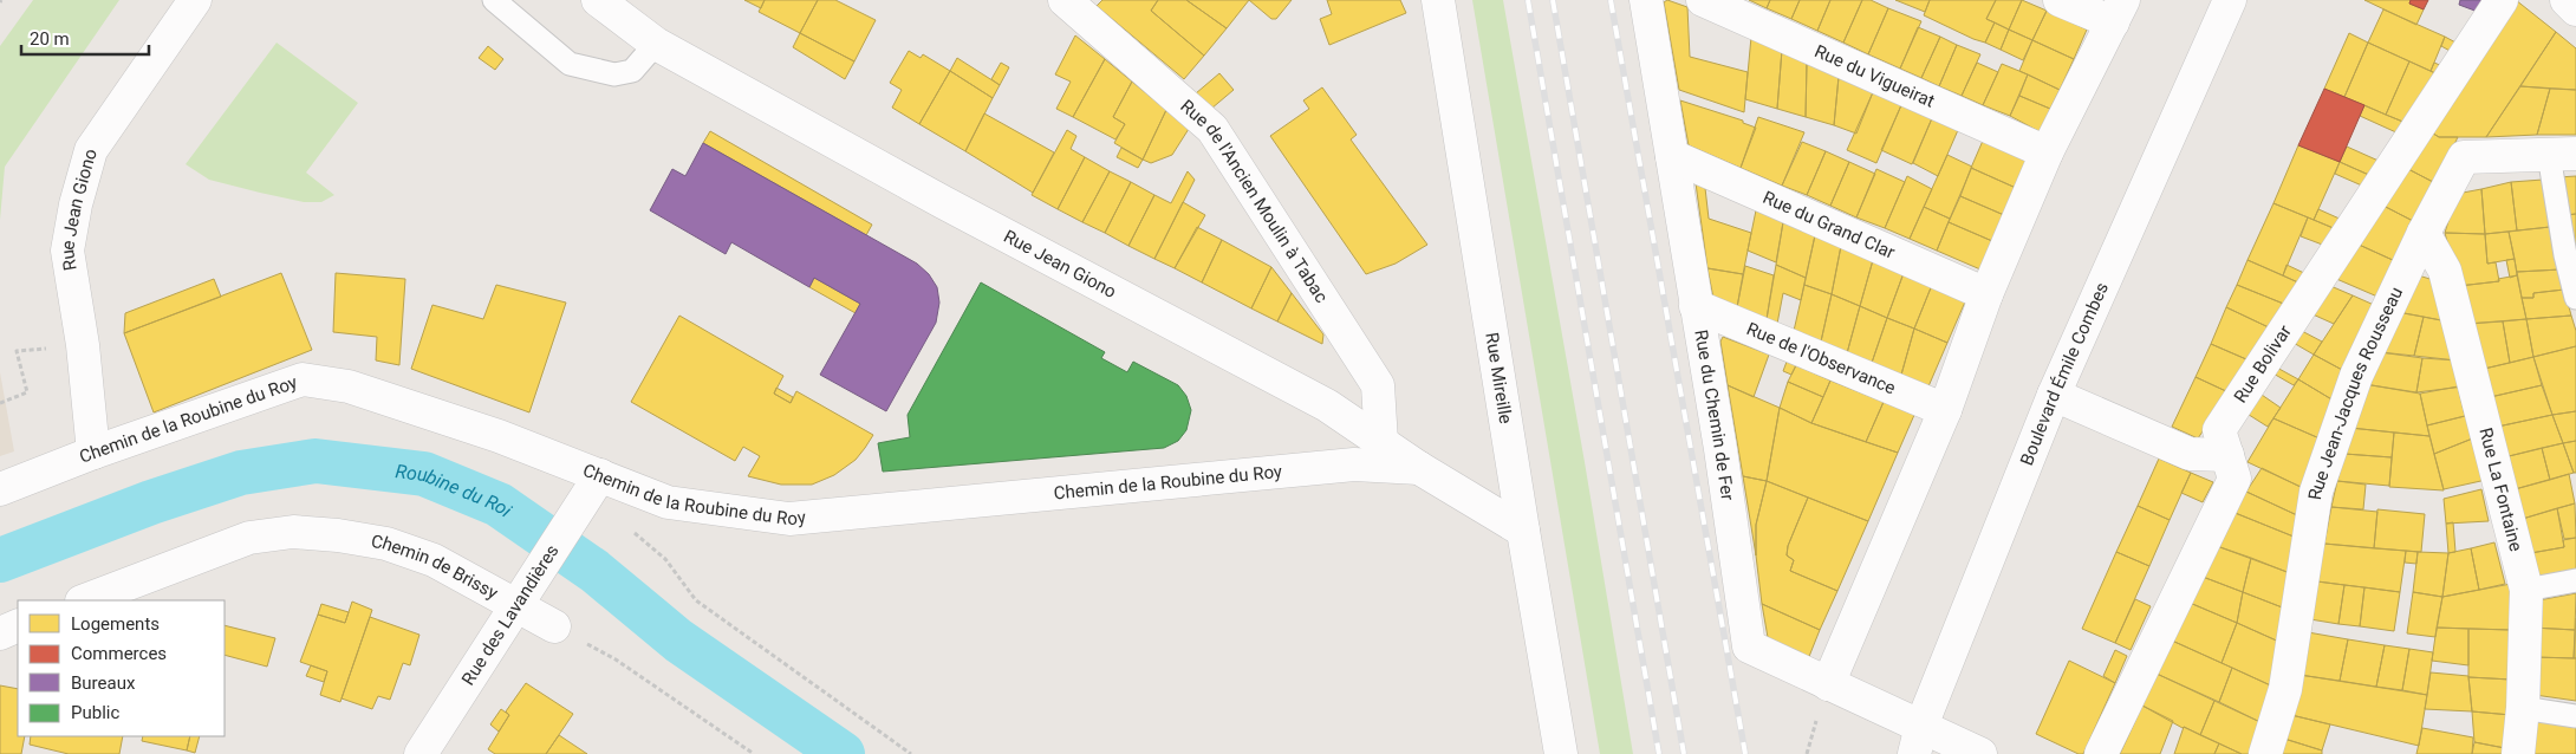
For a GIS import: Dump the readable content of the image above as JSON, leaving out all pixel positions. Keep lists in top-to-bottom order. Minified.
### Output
{"streets":{"street":["Rue du Vigueirat","Rue de l'Ancien Moulin à Tabac","Rue Jean Giono","Rue du Grand Clar","Rue de l'Observance","Rue Bolivar","Boulevard Émile Combes","Rue Mireille","Rue Jean-Jacques Rousseau","Rue du Chemin de Fer","Chemin de la Roubine du Roy","Rue La Fontaine","Chemin de Brissy","Rue des Lavandières"]},"crossings":[["Rue de l'Ancien Moulin à Tabac","Rue Jean Giono"],["Rue Jean Giono","Rue Mireille"],["Rue Jean Giono","Chemin de la Roubine du Roy"],["Rue du Grand Clar","Rue du Chemin de Fer"],["Rue de l'Observance","Rue du Chemin de Fer"],["Boulevard Émile Combes","Rue du Chemin de Fer"],["Rue Jean-Jacques Rousseau","Rue La Fontaine"],["Chemin de la Roubine du Roy","Rue des Lavandières"],["Chemin de Brissy","Rue des Lavandières"]],"water":["Roubine du Roi"],"legend":["Logements","Commerces","Bureaux","Public"],"scale_bar":"20 m"}
